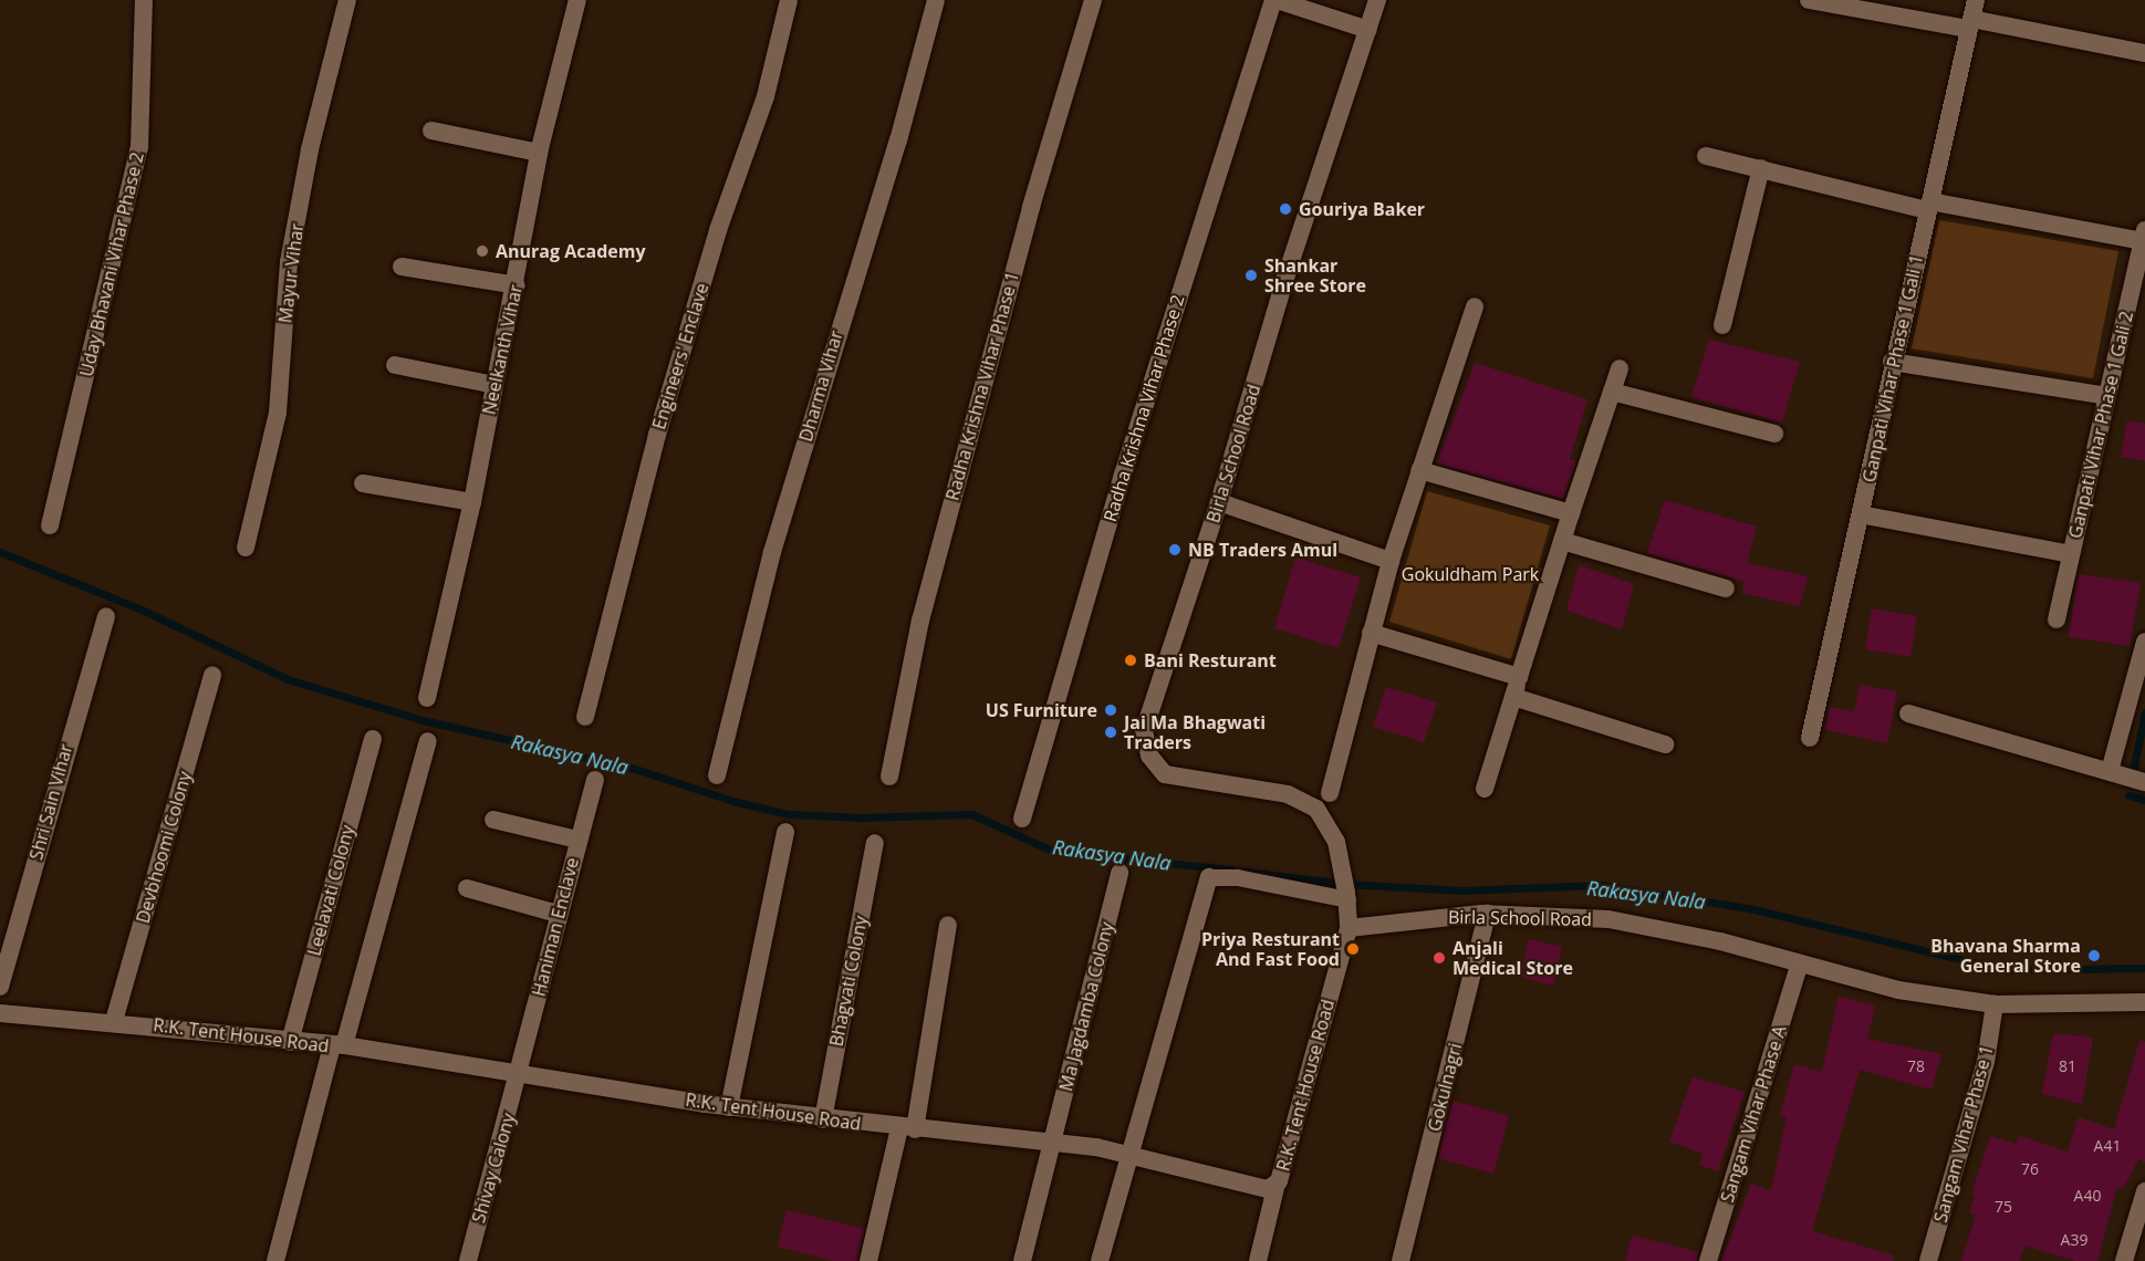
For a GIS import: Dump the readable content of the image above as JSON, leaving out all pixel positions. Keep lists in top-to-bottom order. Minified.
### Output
{"streets":{"street":["Uday Bhavani Vihar Phase 2","Mayur Vihar","Neelkanth Vihar","Engineers' Enclave","Ganpati Vihar Phase 1 Gali 1","Dharma Vihar","Radha Krishna Vihar Phase 1","Radha Krishna Vihar Phase 2","Ganpati Vihar Phase 1 Gali 2","Birla School Road","Shri Sain Vihar","Devbhoomi Colony","Leelavati Colony","Haniman Enclave","Bhagvati Colony","Ma Jagdamba Colony","R.K. Tent House Road","Gokulnagri","Sangam Vihar Phase A","Sangam Vihar Phase 1","Shivay Calony"]},"crossings":[["Radha Krishna Vihar Phase 2","Birla School Road"],["Birla School Road","R.K. Tent House Road"],["Birla School Road","Gokulnagri"],["Birla School Road","Sangam Vihar Phase A"],["Birla School Road","Sangam Vihar Phase 1"],["Devbhoomi Colony","R.K. Tent House Road"],["Leelavati Colony","R.K. Tent House Road"],["Haniman Enclave","R.K. Tent House Road"],["Haniman Enclave","Shivay Calony"],["Bhagvati Colony","R.K. Tent House Road"],["Ma Jagdamba Colony","R.K. Tent House Road"],["R.K. Tent House Road","Shivay Calony"]],"water":["Rakasya Nala"],"parks":["Gokuldham Park"],"places":["Gouriya Baker","Anurag Academy","Shankar Shree Store","NB Traders Amul","Bani Resturant","US Furniture","Jai Ma Bhagwati Traders","Priya Resturant And Fast Food","Bhavana Sharma General Store","Anjali Medical Store"],"house_numbers":["78","81","A41","76","A40","75","A39"]}
